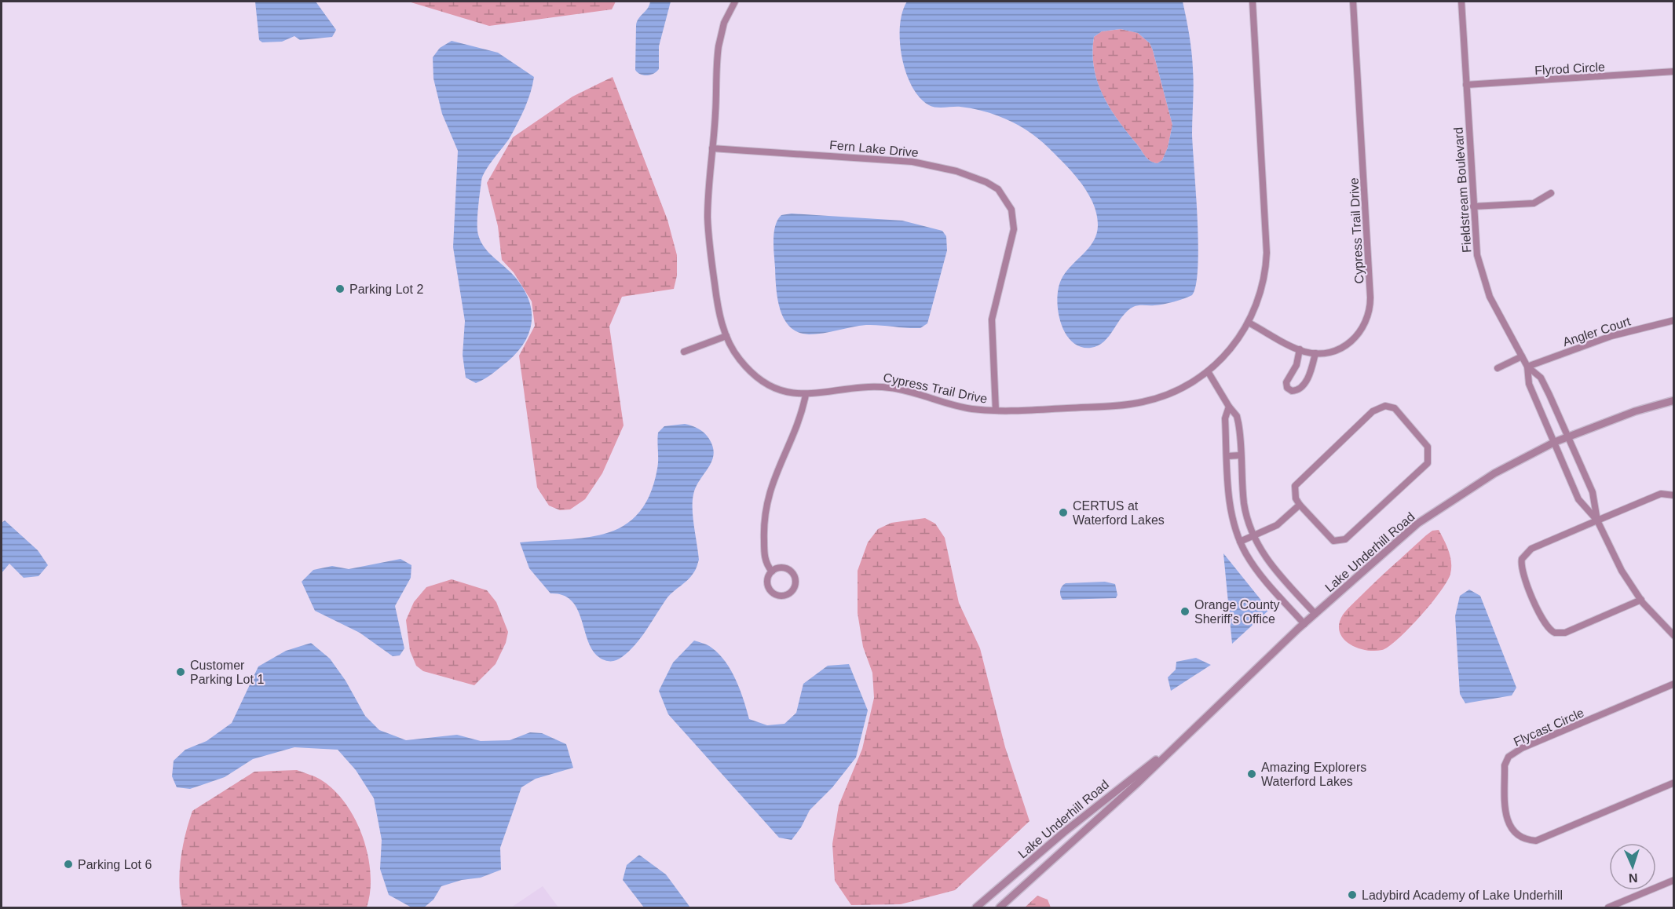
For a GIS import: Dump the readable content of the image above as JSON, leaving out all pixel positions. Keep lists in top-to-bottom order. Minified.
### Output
{"streets":{"street":["Flyrod Circle","Fern Lake Drive","Fieldstream Boulevard","Cypress Trail Drive","Angler Court","Lake Underhill Road","Flycast Circle"]},"crossings":[["Flyrod Circle","Fieldstream Boulevard"],["Fern Lake Drive","Cypress Trail Drive"],["Fieldstream Boulevard","Angler Court"],["Fieldstream Boulevard","Lake Underhill Road"]],"places":["Parking Lot 2","CERTUS at Waterford Lakes","Orange County Sheriff's Office","Customer Parking Lot 1","Amazing Explorers Waterford Lakes","Parking Lot 6","Ladybird Academy of Lake Underhill"],"north":"bottom"}
